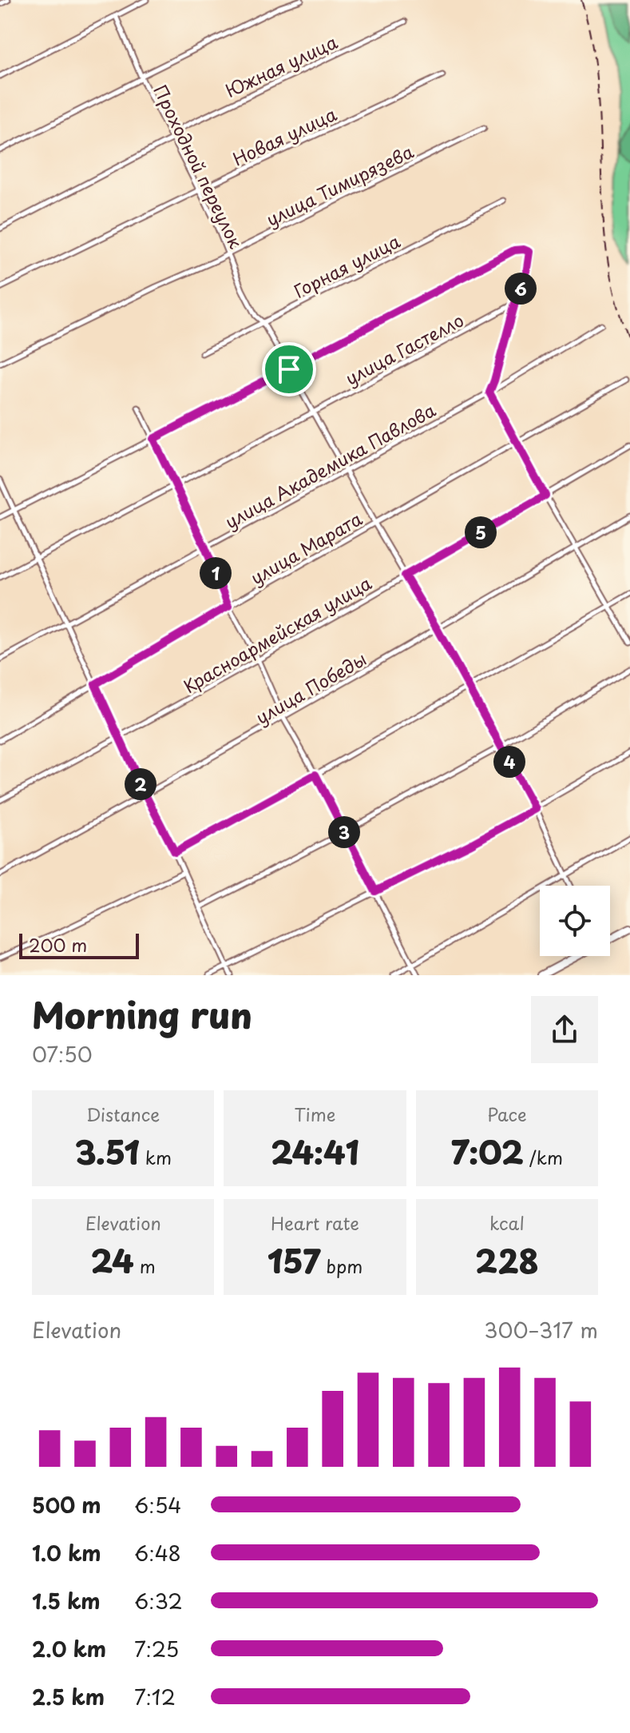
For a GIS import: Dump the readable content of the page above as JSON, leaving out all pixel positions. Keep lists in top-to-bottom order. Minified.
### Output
{"streets":{"street":["Южная улица","Новая улица","Проходной переулок","улица Тимирязева","Горная улица","улица Гастелло","улица Академика Павлова","улица Марата","Красноармейская улица","улица Победы"]},"crossings":[["Южная улица","Проходной переулок"],["Новая улица","Проходной переулок"],["Проходной переулок","улица Тимирязева"],["Проходной переулок","Горная улица"],["Проходной переулок","улица Гастелло"],["Проходной переулок","улица Академика Павлова"],["Проходной переулок","улица Марата"],["Проходной переулок","Красноармейская улица"],["Проходной переулок","улица Победы"]],"scale_bar":"200 m","page":{"pins":["6","5","1","4","2","3"],"scale":"200 m","heading":["Morning run","07:50"],"stats":[["Distance","3.51 km"],["Time","24:41"],["Pace","7:02 /km"],["Elevation","24 m"],["Heart rate","157 bpm"],["kcal","228"]],"chart":["Elevation","300–317 m"],"list":[{"name":"500 m","note":"6:54"},{"name":"1.0 km","note":"6:48"},{"name":"1.5 km","note":"6:32"},{"name":"2.0 km","note":"7:25"},{"name":"2.5 km","note":"7:12"}]}}
